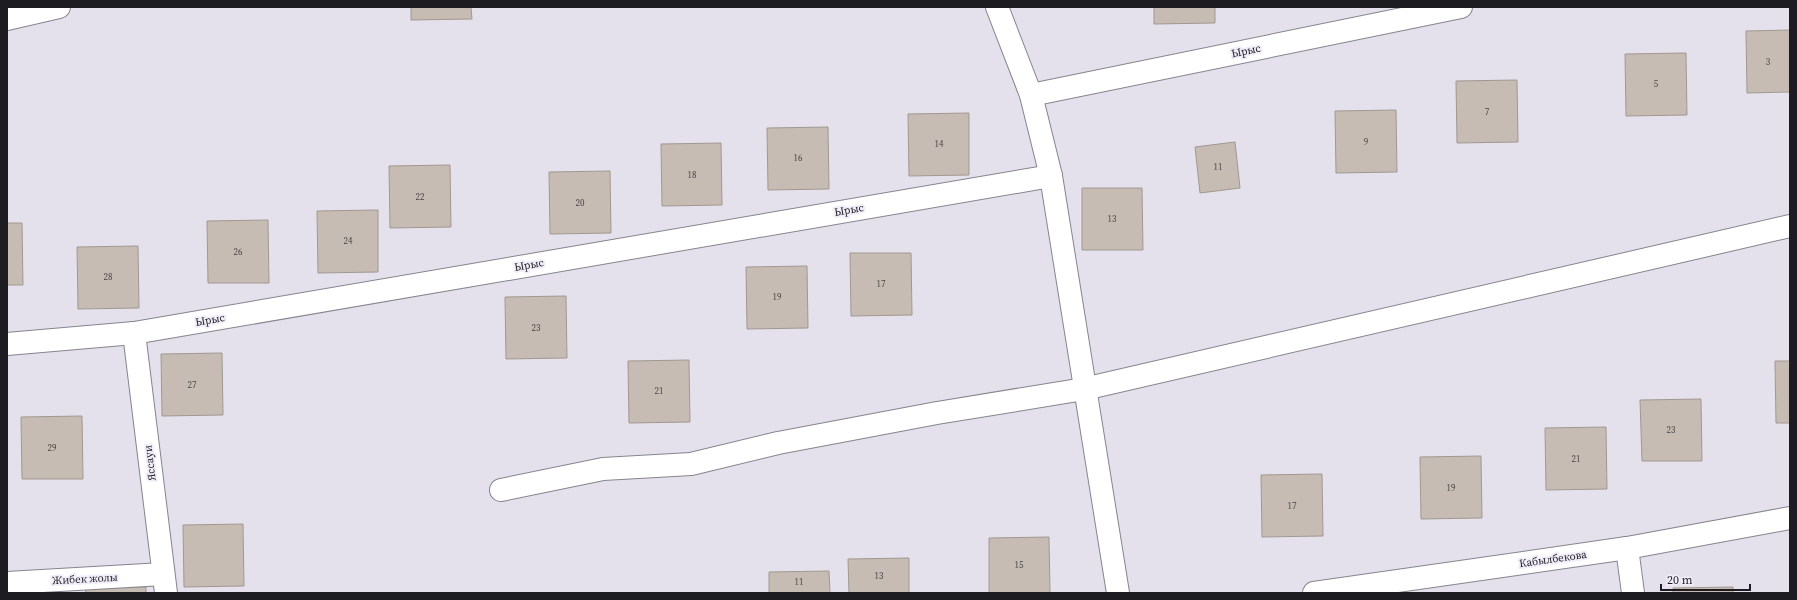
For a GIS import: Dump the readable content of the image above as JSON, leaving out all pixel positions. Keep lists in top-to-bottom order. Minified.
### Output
{"streets":{"street":["Ырыс","Яссауи","Кабылбекова","Жибек жолы"]},"crossings":[["Ырыс","Яссауи"],["Яссауи","Жибек жолы"]],"house_numbers":["3","5","7","9","14","16","11","18","22","20","13","24","26","28","17","19","23","27","21","23","29","21","19","17","15","13","11"],"scale_bar":"20 m"}
